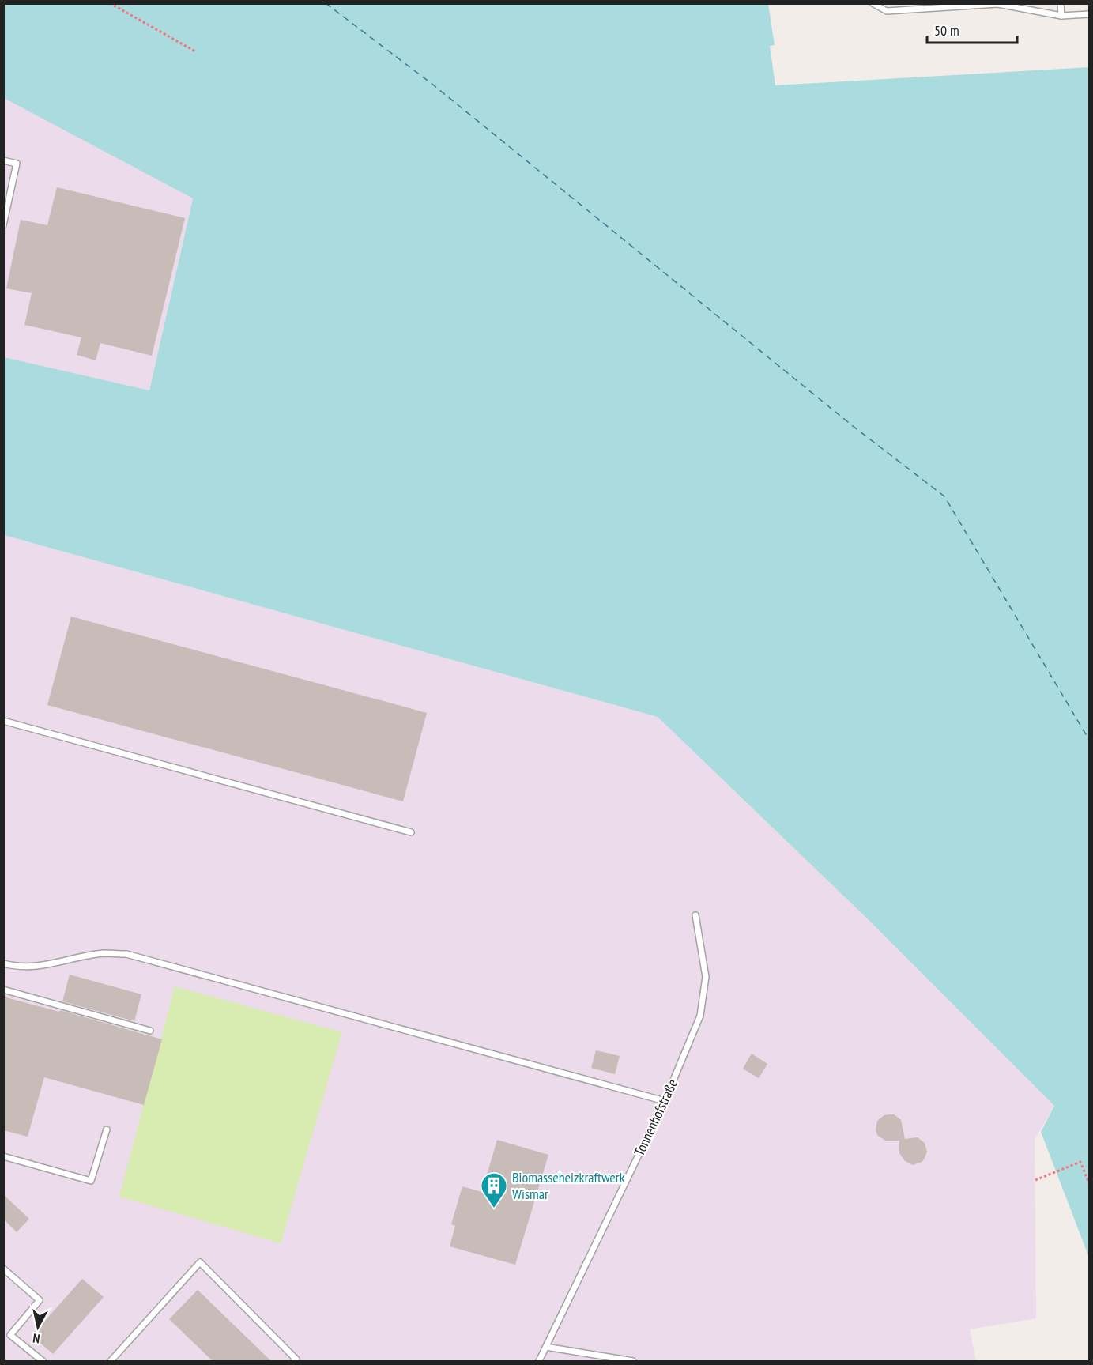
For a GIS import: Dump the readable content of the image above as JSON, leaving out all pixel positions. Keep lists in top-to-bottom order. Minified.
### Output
{"streets":{"lane":["Tonnenhofstraße"]},"places":{"building":["Biomasseheizkraftwerk Wismar"]},"scale_bar":"50 m","north":"bottom"}
